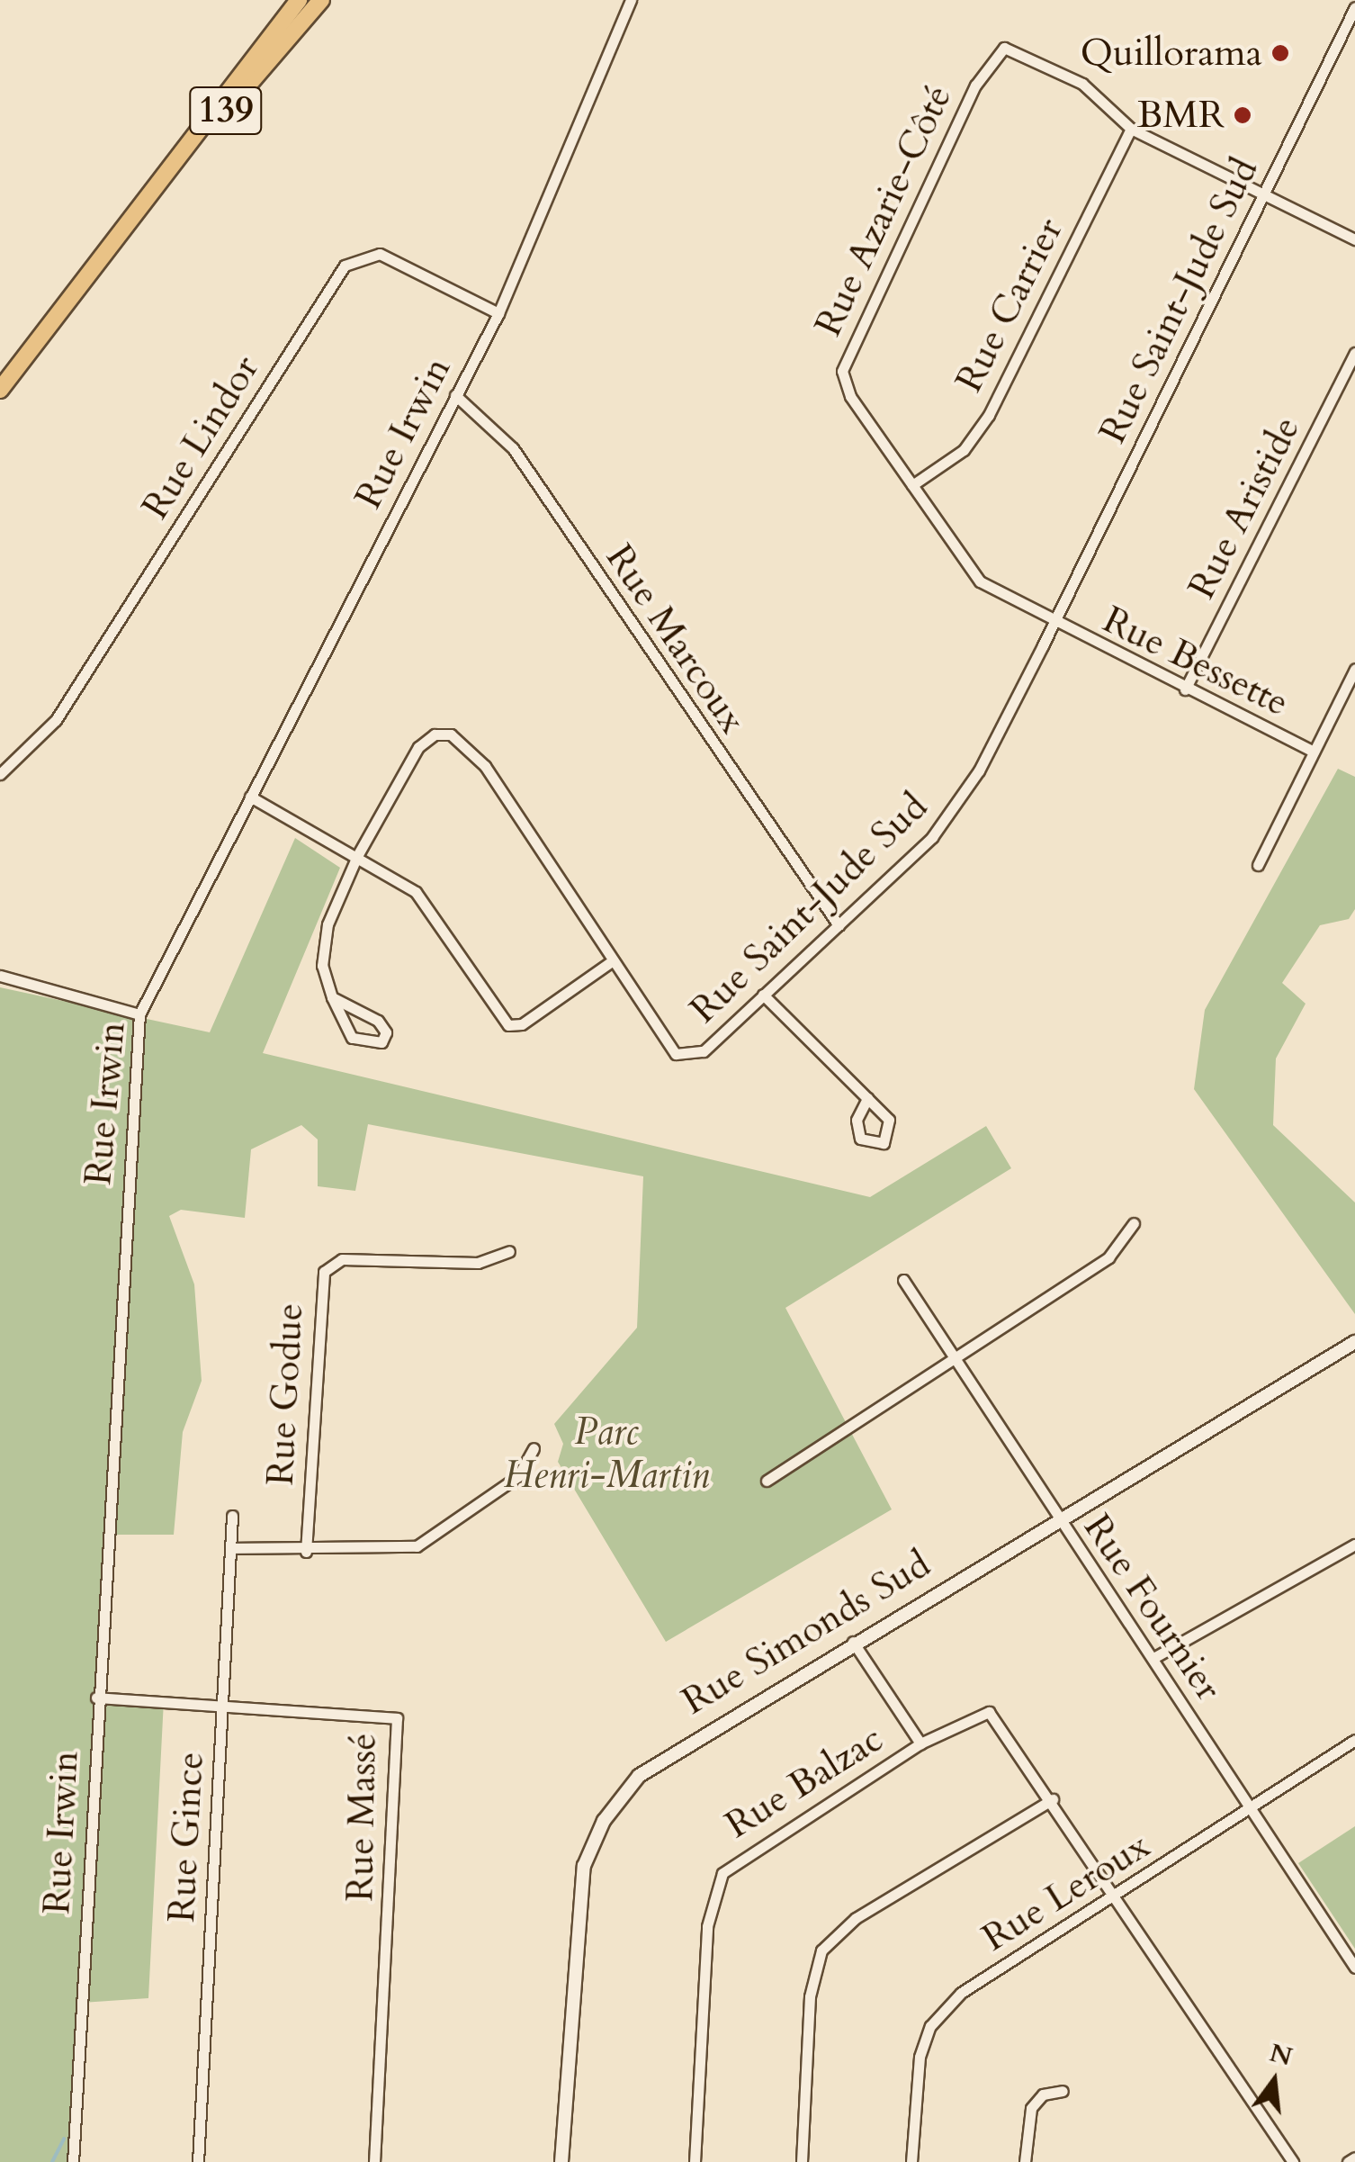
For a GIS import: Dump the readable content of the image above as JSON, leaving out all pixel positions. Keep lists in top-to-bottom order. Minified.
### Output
{"streets":{"highway":["139"],"street":["Rue Azarie-Côté","Rue Saint-Jude Sud","Rue Carrier","Rue Irwin","Rue Lindor","Rue Aristide","Rue Marcoux","Rue Bessette","Rue Godue","Rue Fournier","Rue Simonds Sud","Rue Balzac","Rue Massé","Rue Gince","Rue Leroux"]},"crossings":[["Rue Azarie-Côté","Rue Saint-Jude Sud"],["Rue Azarie-Côté","Rue Carrier"],["Rue Azarie-Côté","Rue Bessette"],["Rue Saint-Jude Sud","Rue Marcoux"],["Rue Saint-Jude Sud","Rue Bessette"],["Rue Irwin","Rue Lindor"],["Rue Irwin","Rue Marcoux"],["Rue Irwin","Rue Massé"],["Rue Aristide","Rue Bessette"],["Rue Fournier","Rue Simonds Sud"],["Rue Fournier","Rue Leroux"],["Rue Massé","Rue Gince"]],"parks":["Parc Henri-Martin"],"places":["Quillorama","BMR"],"north":"top"}
